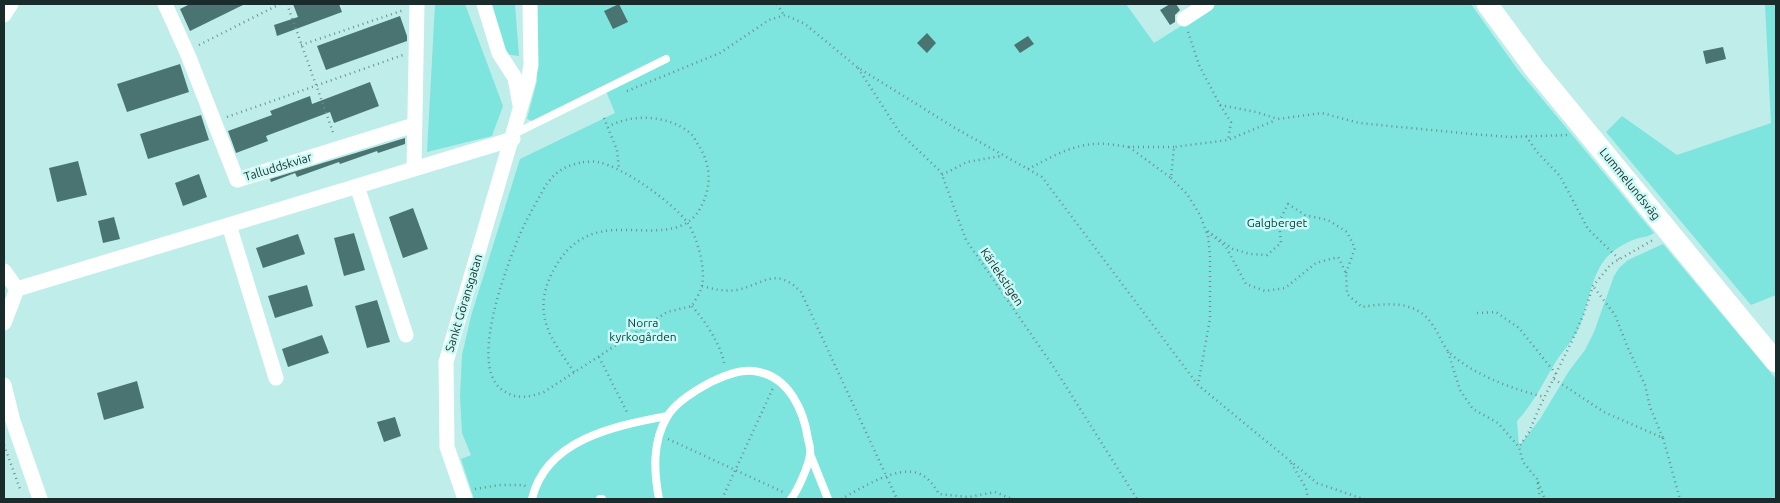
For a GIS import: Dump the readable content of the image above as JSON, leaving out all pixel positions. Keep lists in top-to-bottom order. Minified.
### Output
{"streets":{"main road":["Lummelundsväg"],"street":["Talluddskviar","Sankt Göransgatan"],"path":["Kärlekstigen"]},"parks":["Galgberget","Norra kyrkogården"]}
